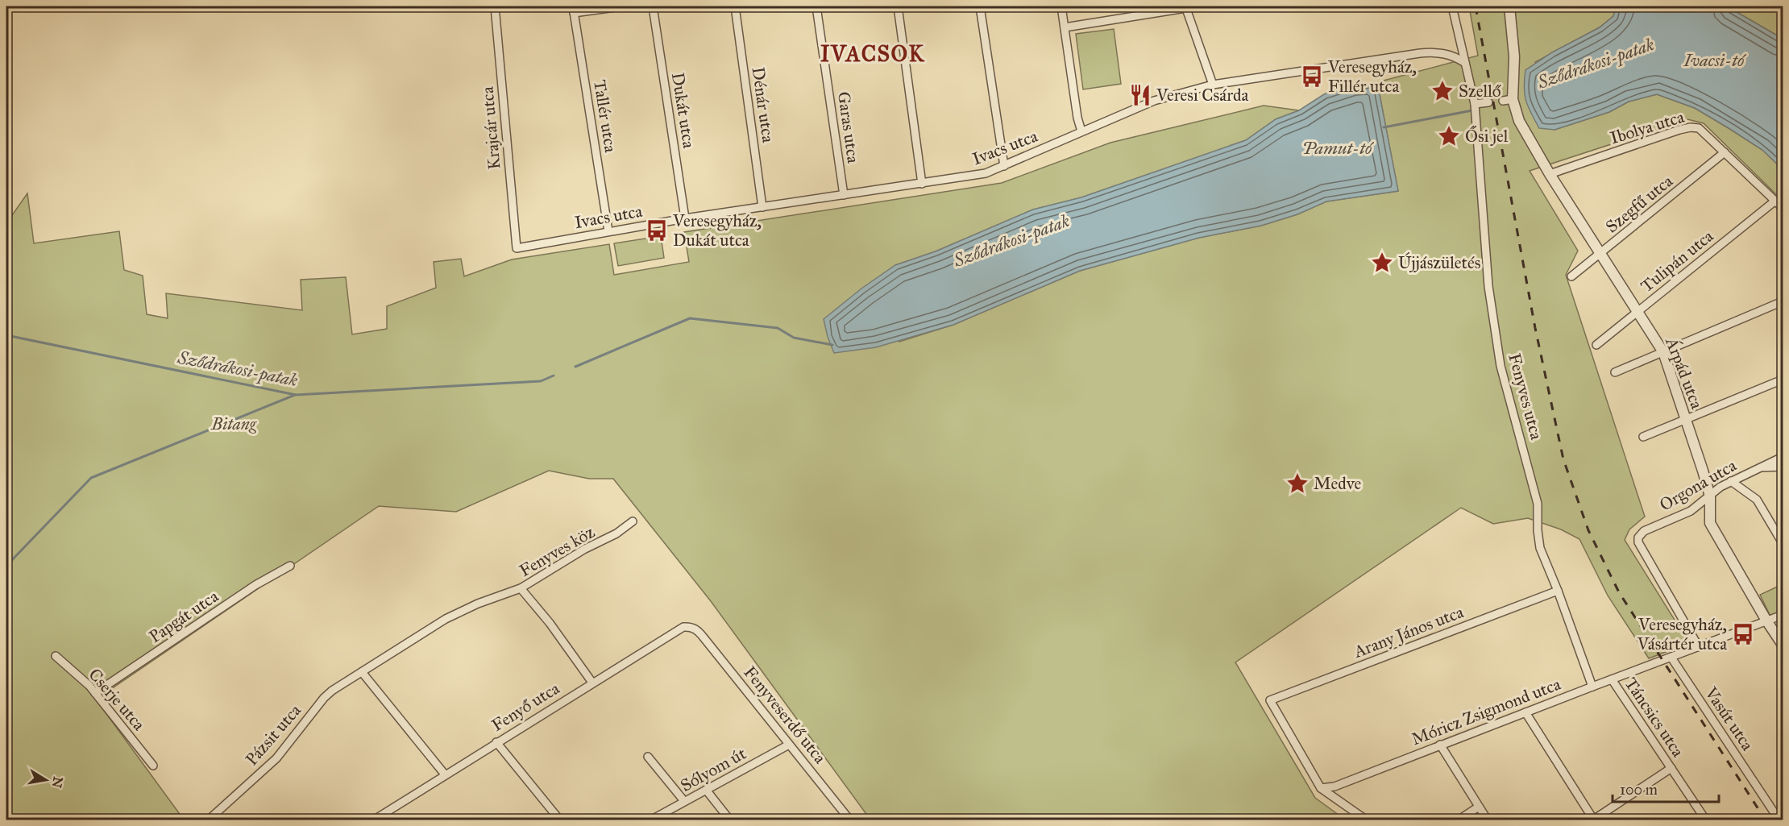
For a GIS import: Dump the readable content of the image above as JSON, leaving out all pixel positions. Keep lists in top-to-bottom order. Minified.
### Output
{"streets":{"street":["Dénár utca","Dukát utca","Tallér utca","Garas utca","Ibolya utca","Krajcár utca","Ivacs utca","Szegfű utca","Tulipán utca","Árpád utca","Fenyves utca","Orgona utca","Fenyves köz","Papgát utca","Arany János utca","Cserje utca","Fenyő utca","Móricz Zsigmond utca","Fenyveserdő utca","Táncsics utca","Vasút utca","Pázsit utca","Sólyom út"]},"crossings":[["Dénár utca","Ivacs utca"],["Dukát utca","Ivacs utca"],["Tallér utca","Ivacs utca"],["Garas utca","Ivacs utca"],["Ibolya utca","Szegfű utca"],["Ibolya utca","Tulipán utca"],["Ibolya utca","Árpád utca"],["Krajcár utca","Ivacs utca"],["Ivacs utca","Fenyves utca"],["Szegfű utca","Árpád utca"],["Tulipán utca","Árpád utca"],["Árpád utca","Orgona utca"],["Árpád utca","Móricz Zsigmond utca"],["Fenyves utca","Arany János utca"],["Fenyves utca","Móricz Zsigmond utca"],["Orgona utca","Móricz Zsigmond utca"],["Fenyves köz","Fenyő utca"],["Fenyves köz","Pázsit utca"],["Papgát utca","Cserje utca"],["Arany János utca","Móricz Zsigmond utca"],["Fenyő utca","Fenyveserdő utca"],["Móricz Zsigmond utca","Táncsics utca"],["Móricz Zsigmond utca","Vasút utca"],["Fenyveserdő utca","Sólyom út"]],"districts":["IVACSOK"],"water":["Ivacsi-tó","Sződrákosi-patak","Pamut-tó"],"parks":["Bitang"],"places":{"bus stop":["Veresegyház, Fillér utca","Veresegyház, Dukát utca","Veresegyház, Vásártér utca"],"place":["Szellő","Ősi jel","Újjászületés","Medve"],"restaurant":["Veresi Csárda"]},"scale_bar":"100 m","north":"right"}
